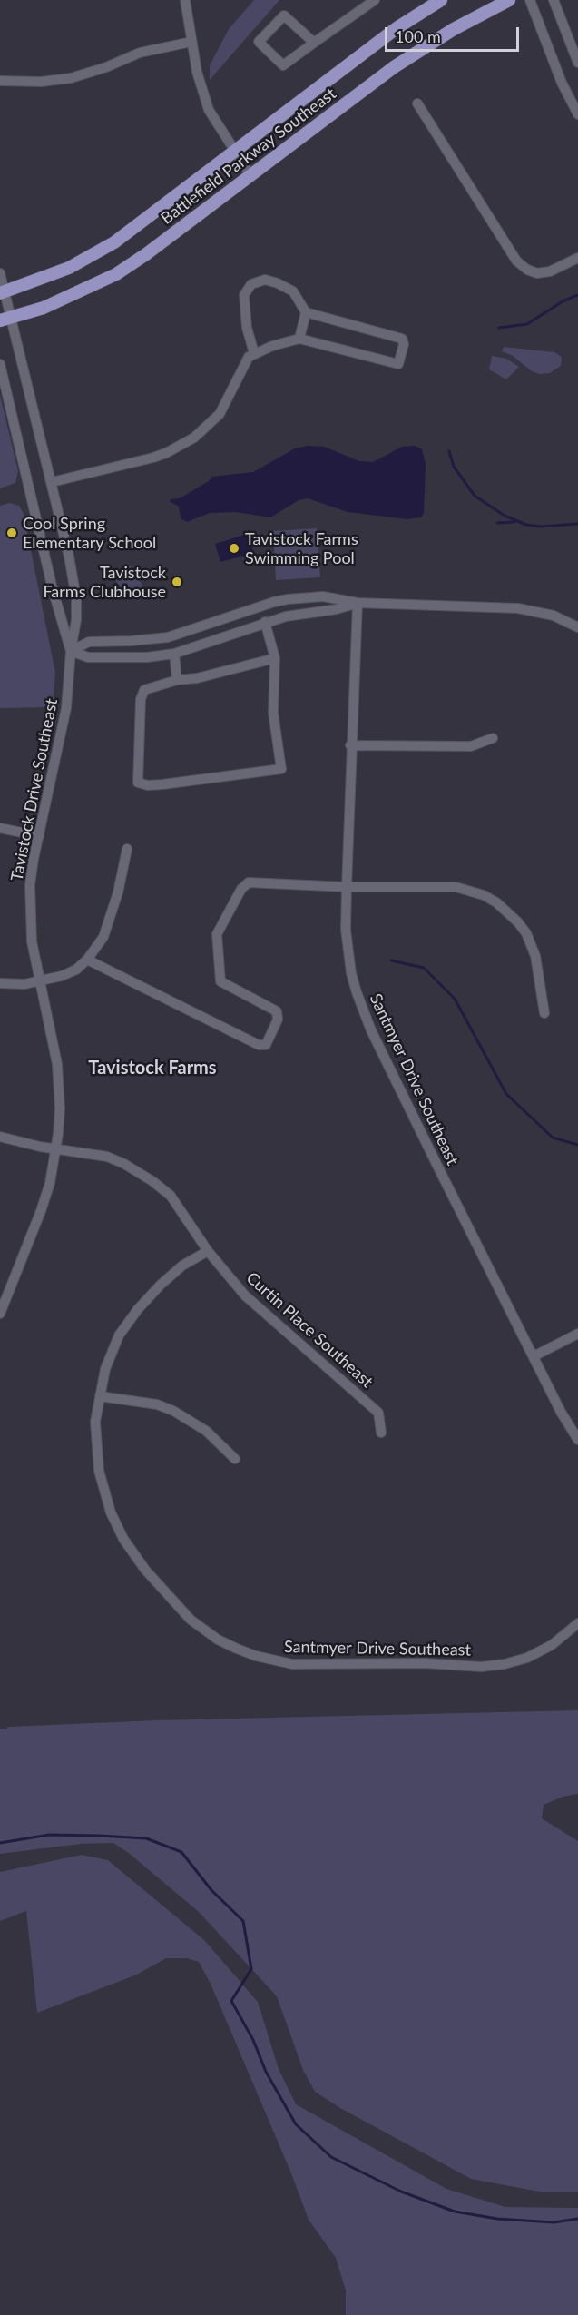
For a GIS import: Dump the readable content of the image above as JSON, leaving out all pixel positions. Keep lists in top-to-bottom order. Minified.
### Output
{"streets":{"main road":["Battlefield Parkway Southeast"],"street":["Tavistock Drive Southeast","Santmyer Drive Southeast","Curtin Place Southeast"]},"crossings":[["Battlefield Parkway Southeast","Tavistock Drive Southeast"],["Tavistock Drive Southeast","Curtin Place Southeast"],["Santmyer Drive Southeast","Curtin Place Southeast"]],"districts":["Tavistock Farms"],"places":["Cool Spring Elementary School","Tavistock Farms Swimming Pool","Tavistock Farms Clubhouse"],"scale_bar":"100 m"}
